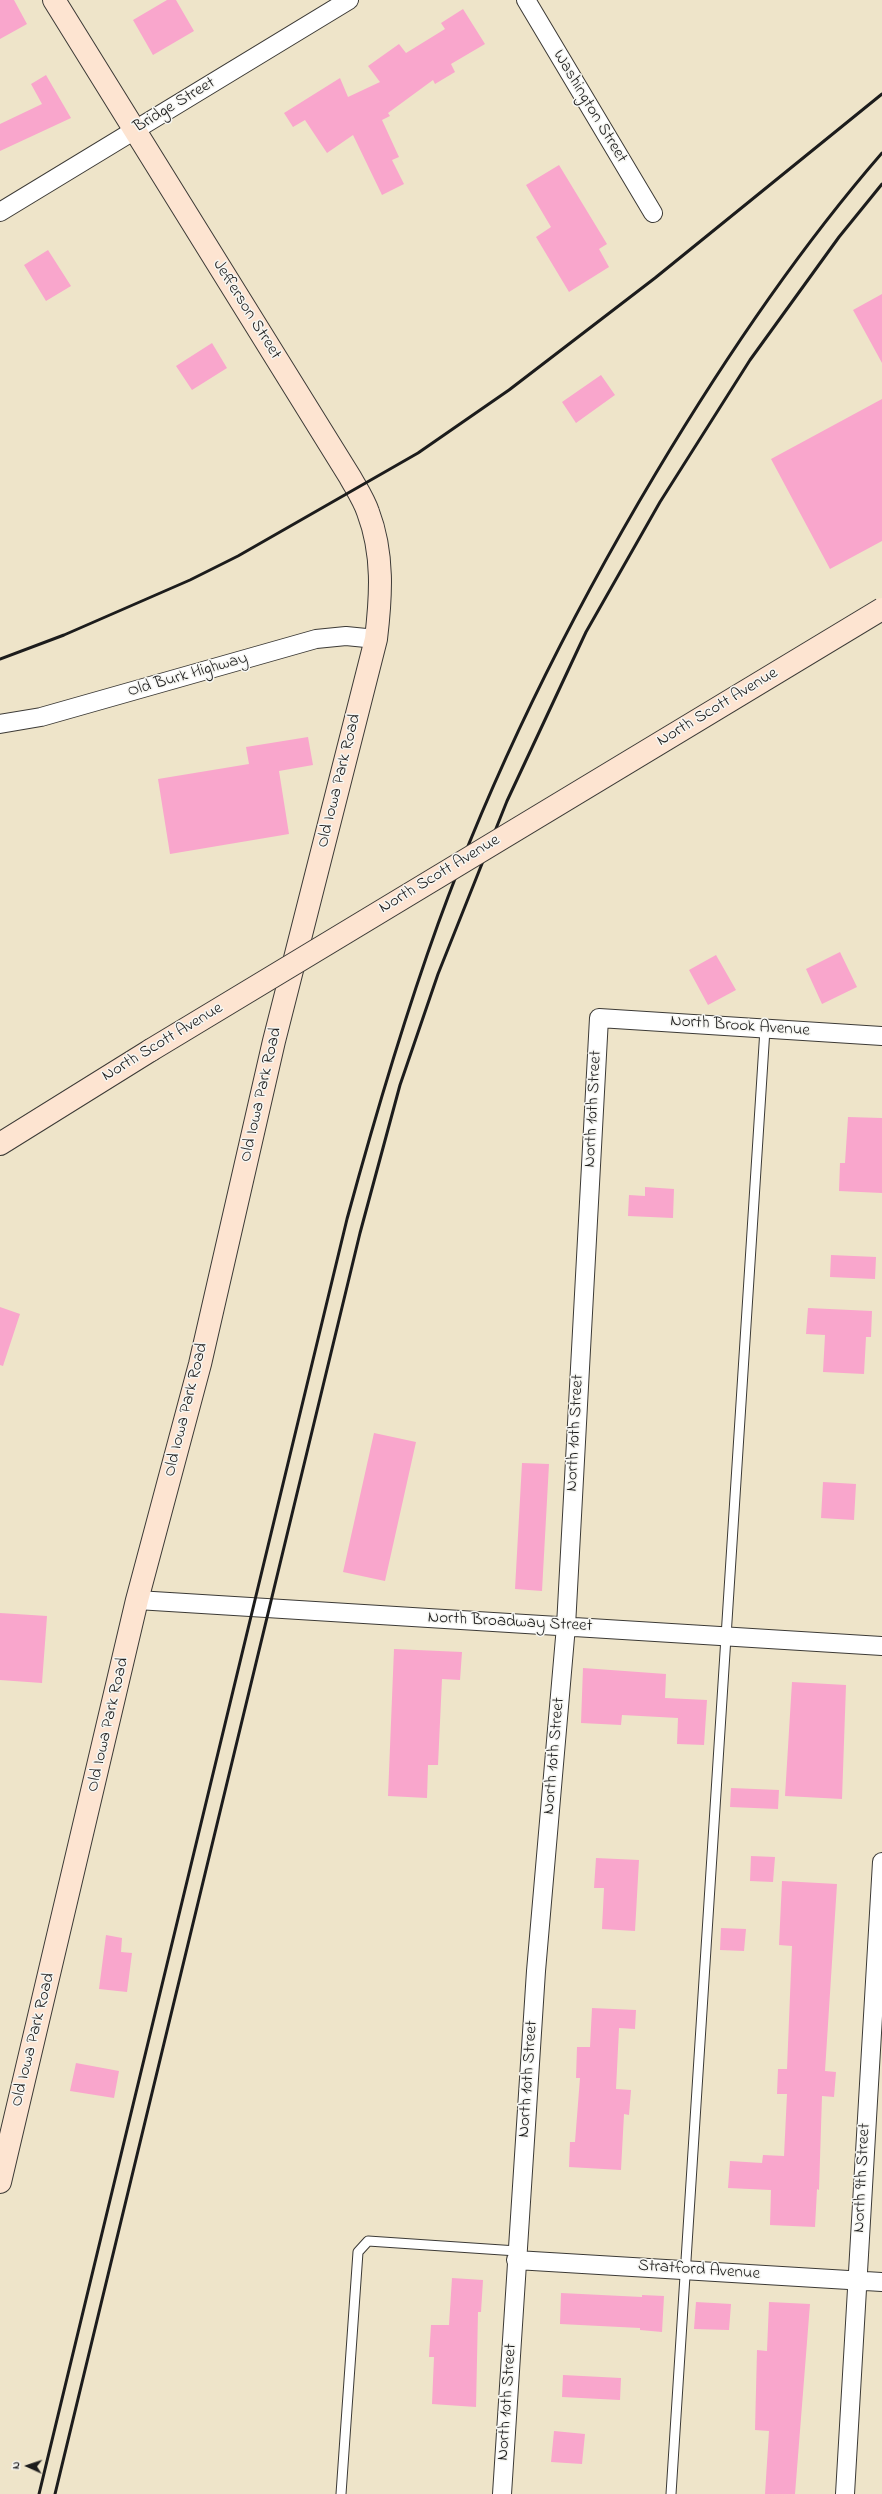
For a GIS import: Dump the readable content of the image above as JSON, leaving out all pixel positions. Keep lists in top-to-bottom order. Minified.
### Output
{"streets":{"street":["Bridge Street","Washington Street","Jefferson Street","Old Burk Highway","North Scott Avenue","Old Iowa Park Road","North Brook Avenue","North 10th Street","North Broadway Street","North 9th Street","Stratford Avenue"]},"crossings":[["Bridge Street","Jefferson Street"],["Jefferson Street","Old Burk Highway"],["Jefferson Street","Old Iowa Park Road"],["Old Burk Highway","Old Iowa Park Road"],["Old Iowa Park Road","North Broadway Street"],["North Brook Avenue","North 10th Street"],["North 10th Street","North Broadway Street"],["North 10th Street","Stratford Avenue"],["North 9th Street","Stratford Avenue"]],"north":"left"}
